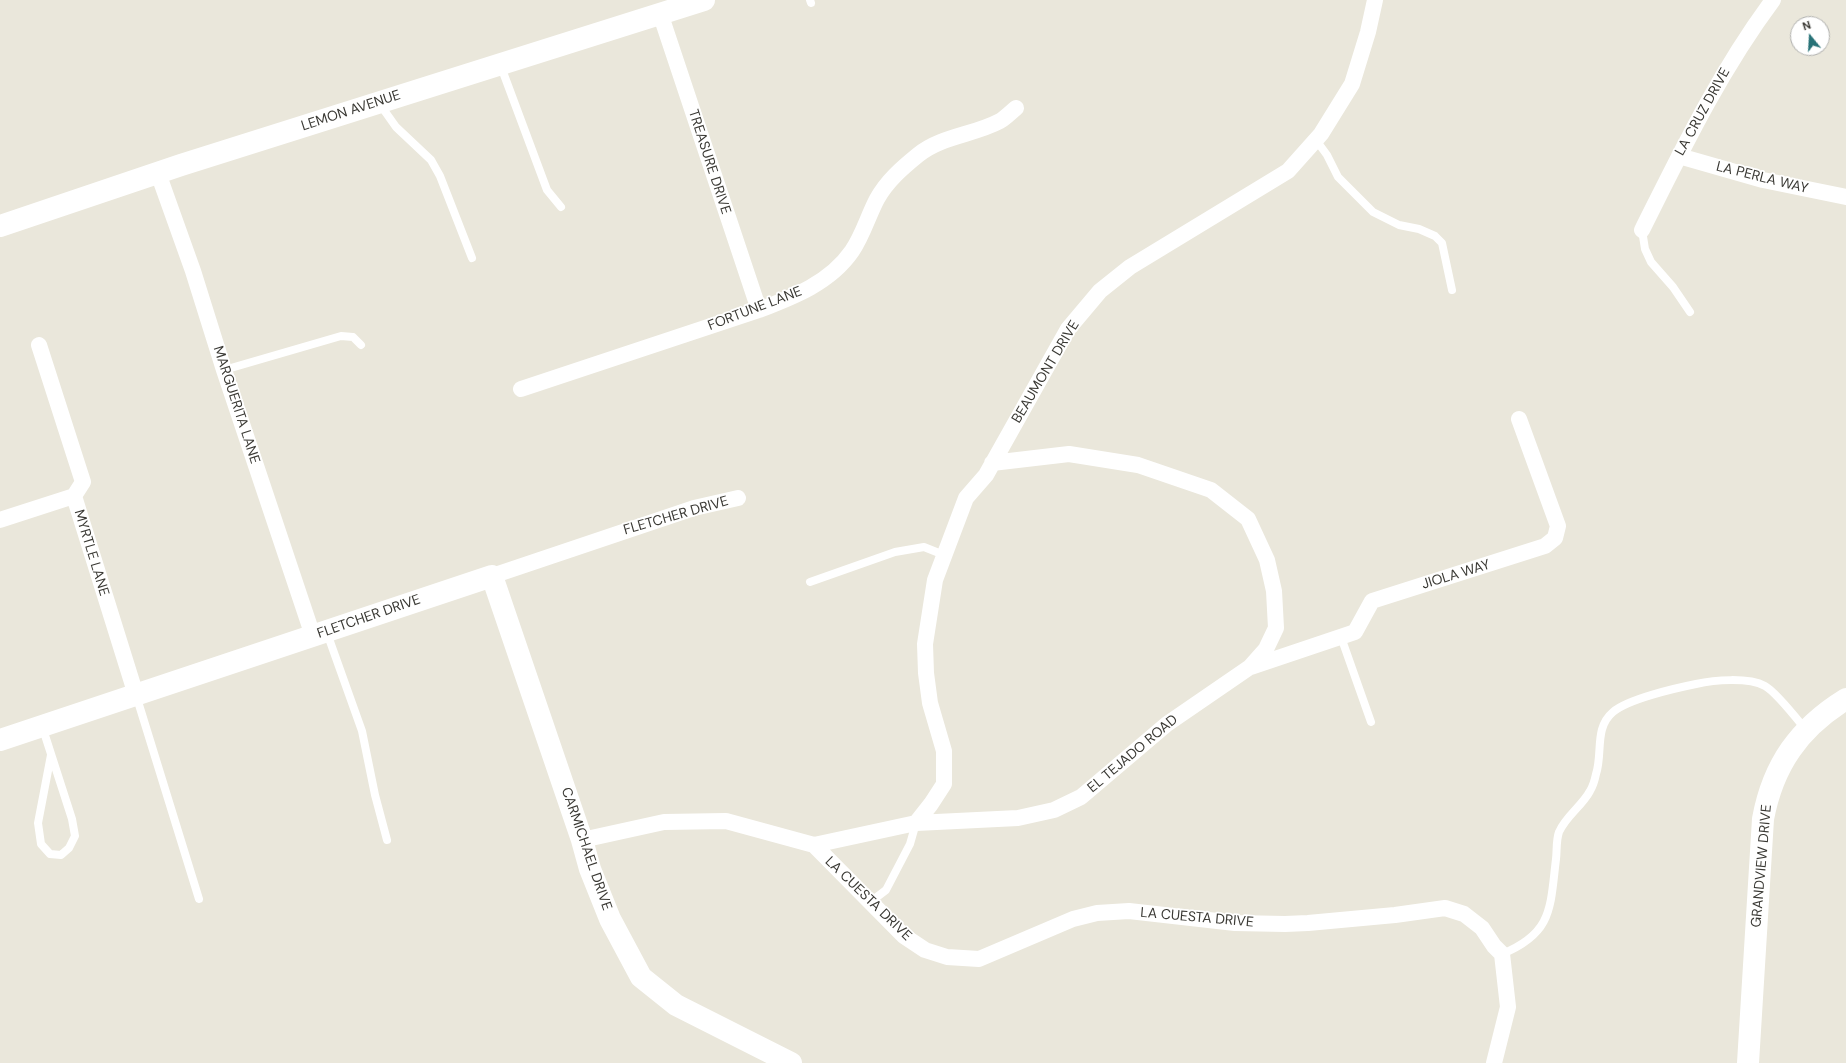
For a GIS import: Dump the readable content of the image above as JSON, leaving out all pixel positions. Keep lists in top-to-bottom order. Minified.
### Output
{"streets":{"street":["LEMON AVENUE","LA CRUZ DRIVE","TREASURE DRIVE","LA PERLA WAY","FORTUNE LANE","BEAUMONT DRIVE","MARGUERITA LANE","FLETCHER DRIVE","MYRTLE LANE","JIOLA WAY","EL TEJADO ROAD","CARMICHAEL DRIVE","GRANDVIEW DRIVE","LA CUESTA DRIVE"]},"crossings":[["LEMON AVENUE","TREASURE DRIVE"],["LEMON AVENUE","MARGUERITA LANE"],["LA CRUZ DRIVE","LA PERLA WAY"],["TREASURE DRIVE","FORTUNE LANE"],["BEAUMONT DRIVE","EL TEJADO ROAD"],["MARGUERITA LANE","FLETCHER DRIVE"],["FLETCHER DRIVE","MYRTLE LANE"],["FLETCHER DRIVE","CARMICHAEL DRIVE"],["JIOLA WAY","EL TEJADO ROAD"],["EL TEJADO ROAD","CARMICHAEL DRIVE"],["EL TEJADO ROAD","LA CUESTA DRIVE"]],"north":"top"}
